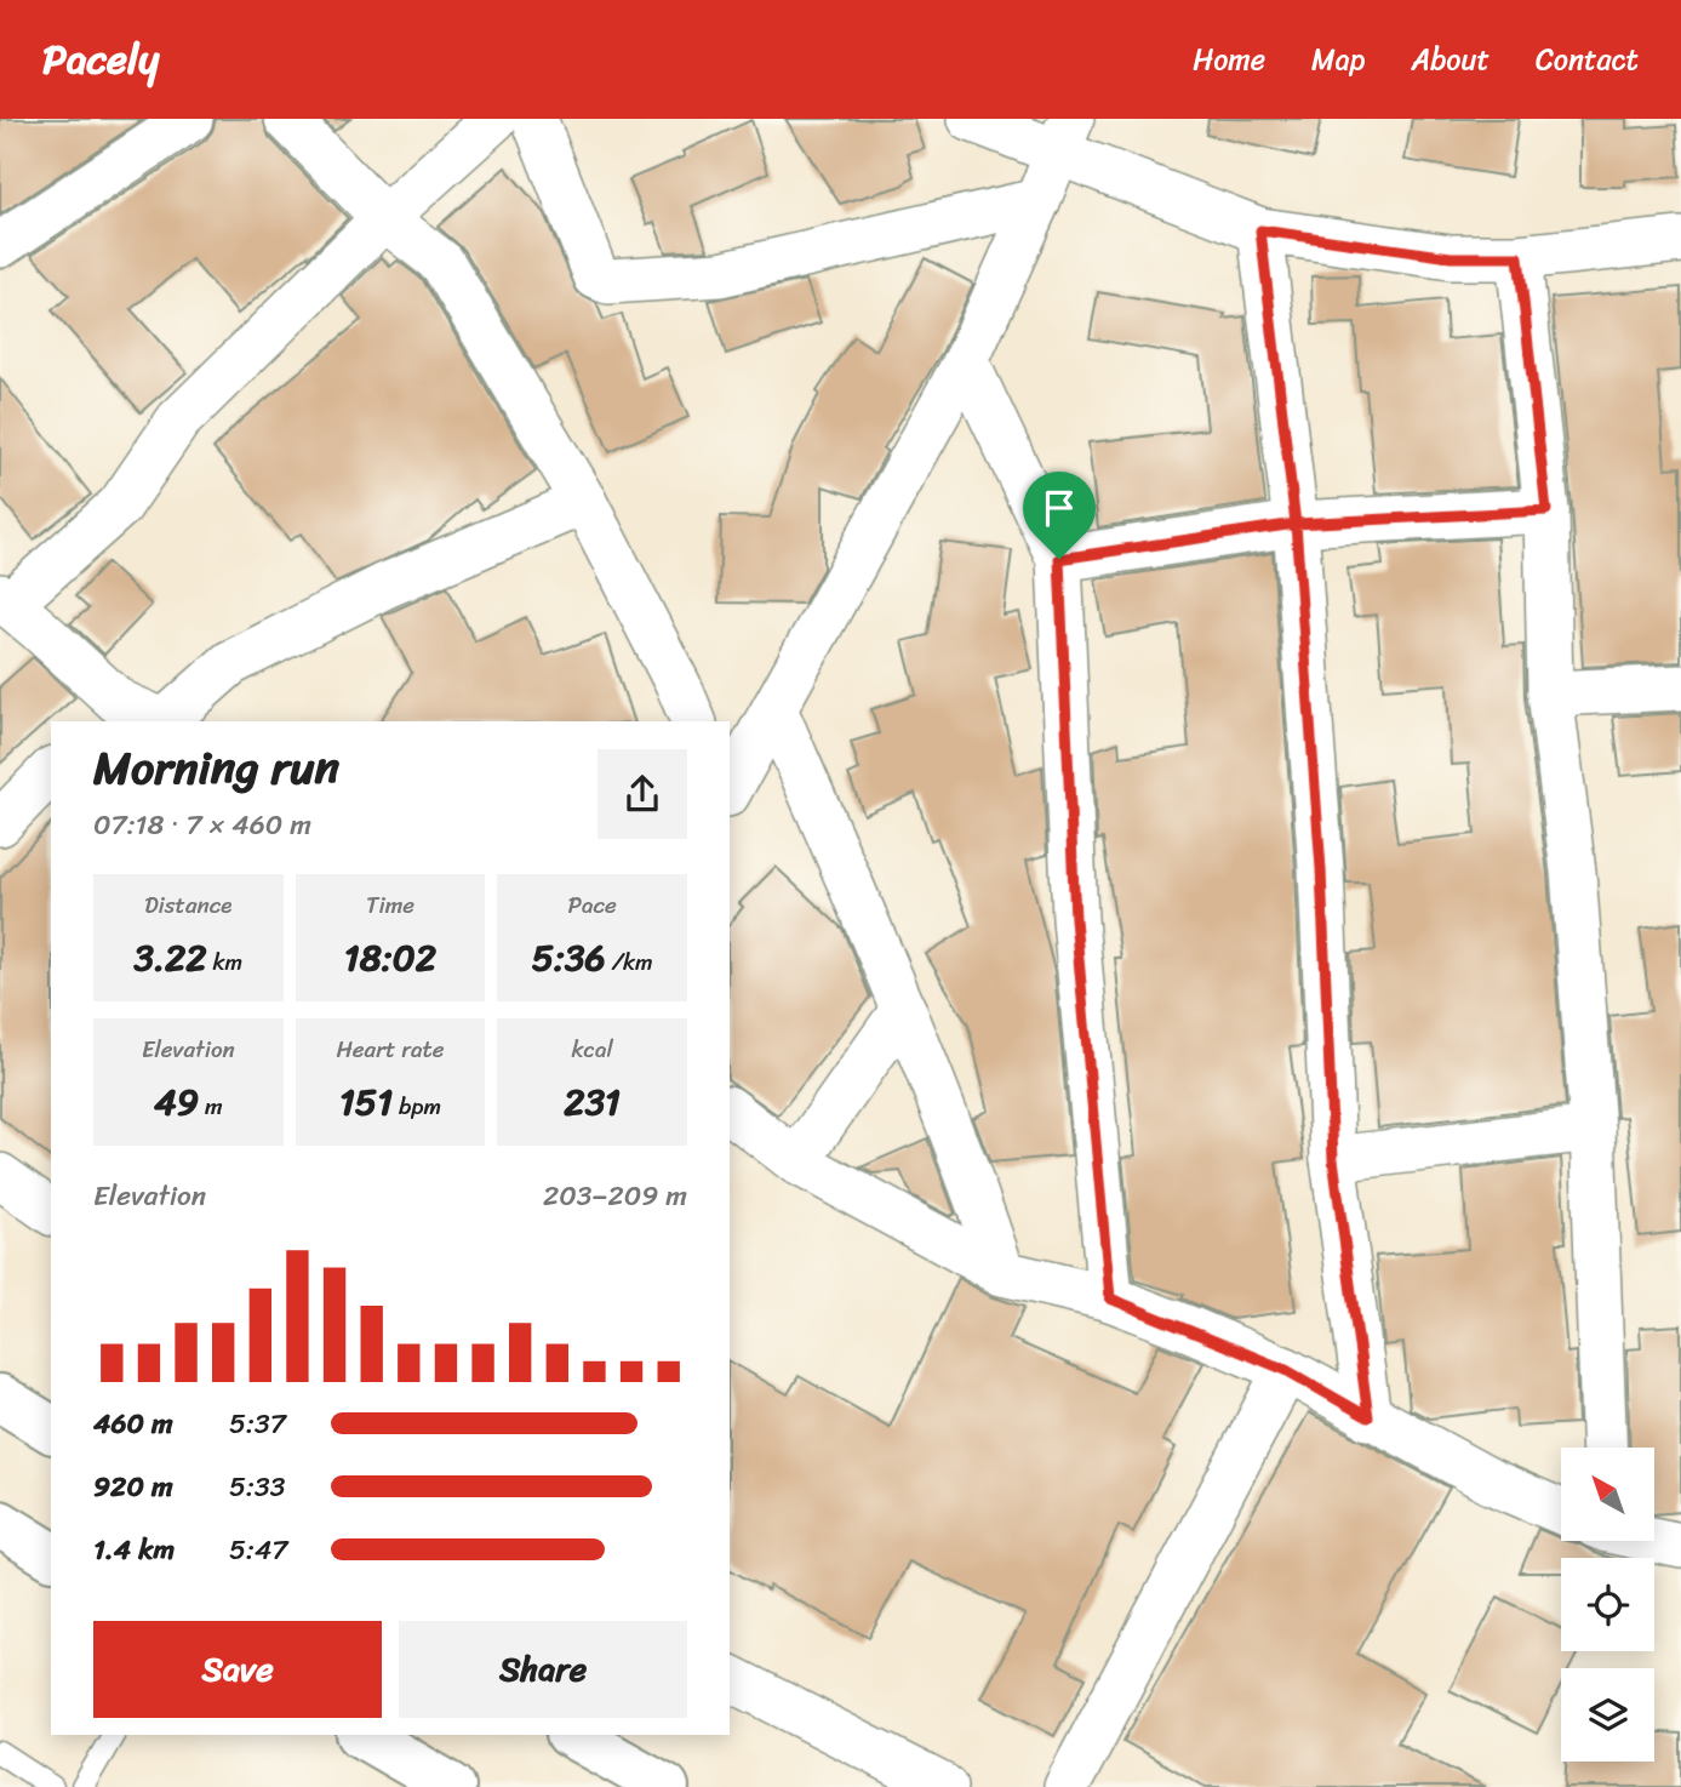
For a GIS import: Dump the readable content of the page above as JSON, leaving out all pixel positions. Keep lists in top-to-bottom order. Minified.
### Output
{"north":"top left","page":{"header":"Pacely","nav":["Home","Map","About","Contact"],"heading":["Morning run","07:18 · 7 × 460 m"],"stats":[["Distance","3.22 km"],["Time","18:02"],["Pace","5:36 /km"],["Elevation","49 m"],["Heart rate","151 bpm"],["kcal","231"]],"chart":["Elevation","203–209 m"],"list":[{"name":"460 m","note":"5:37"},{"name":"920 m","note":"5:33"},{"name":"1.4 km","note":"5:47"}],"buttons":["Save","Share"]}}
